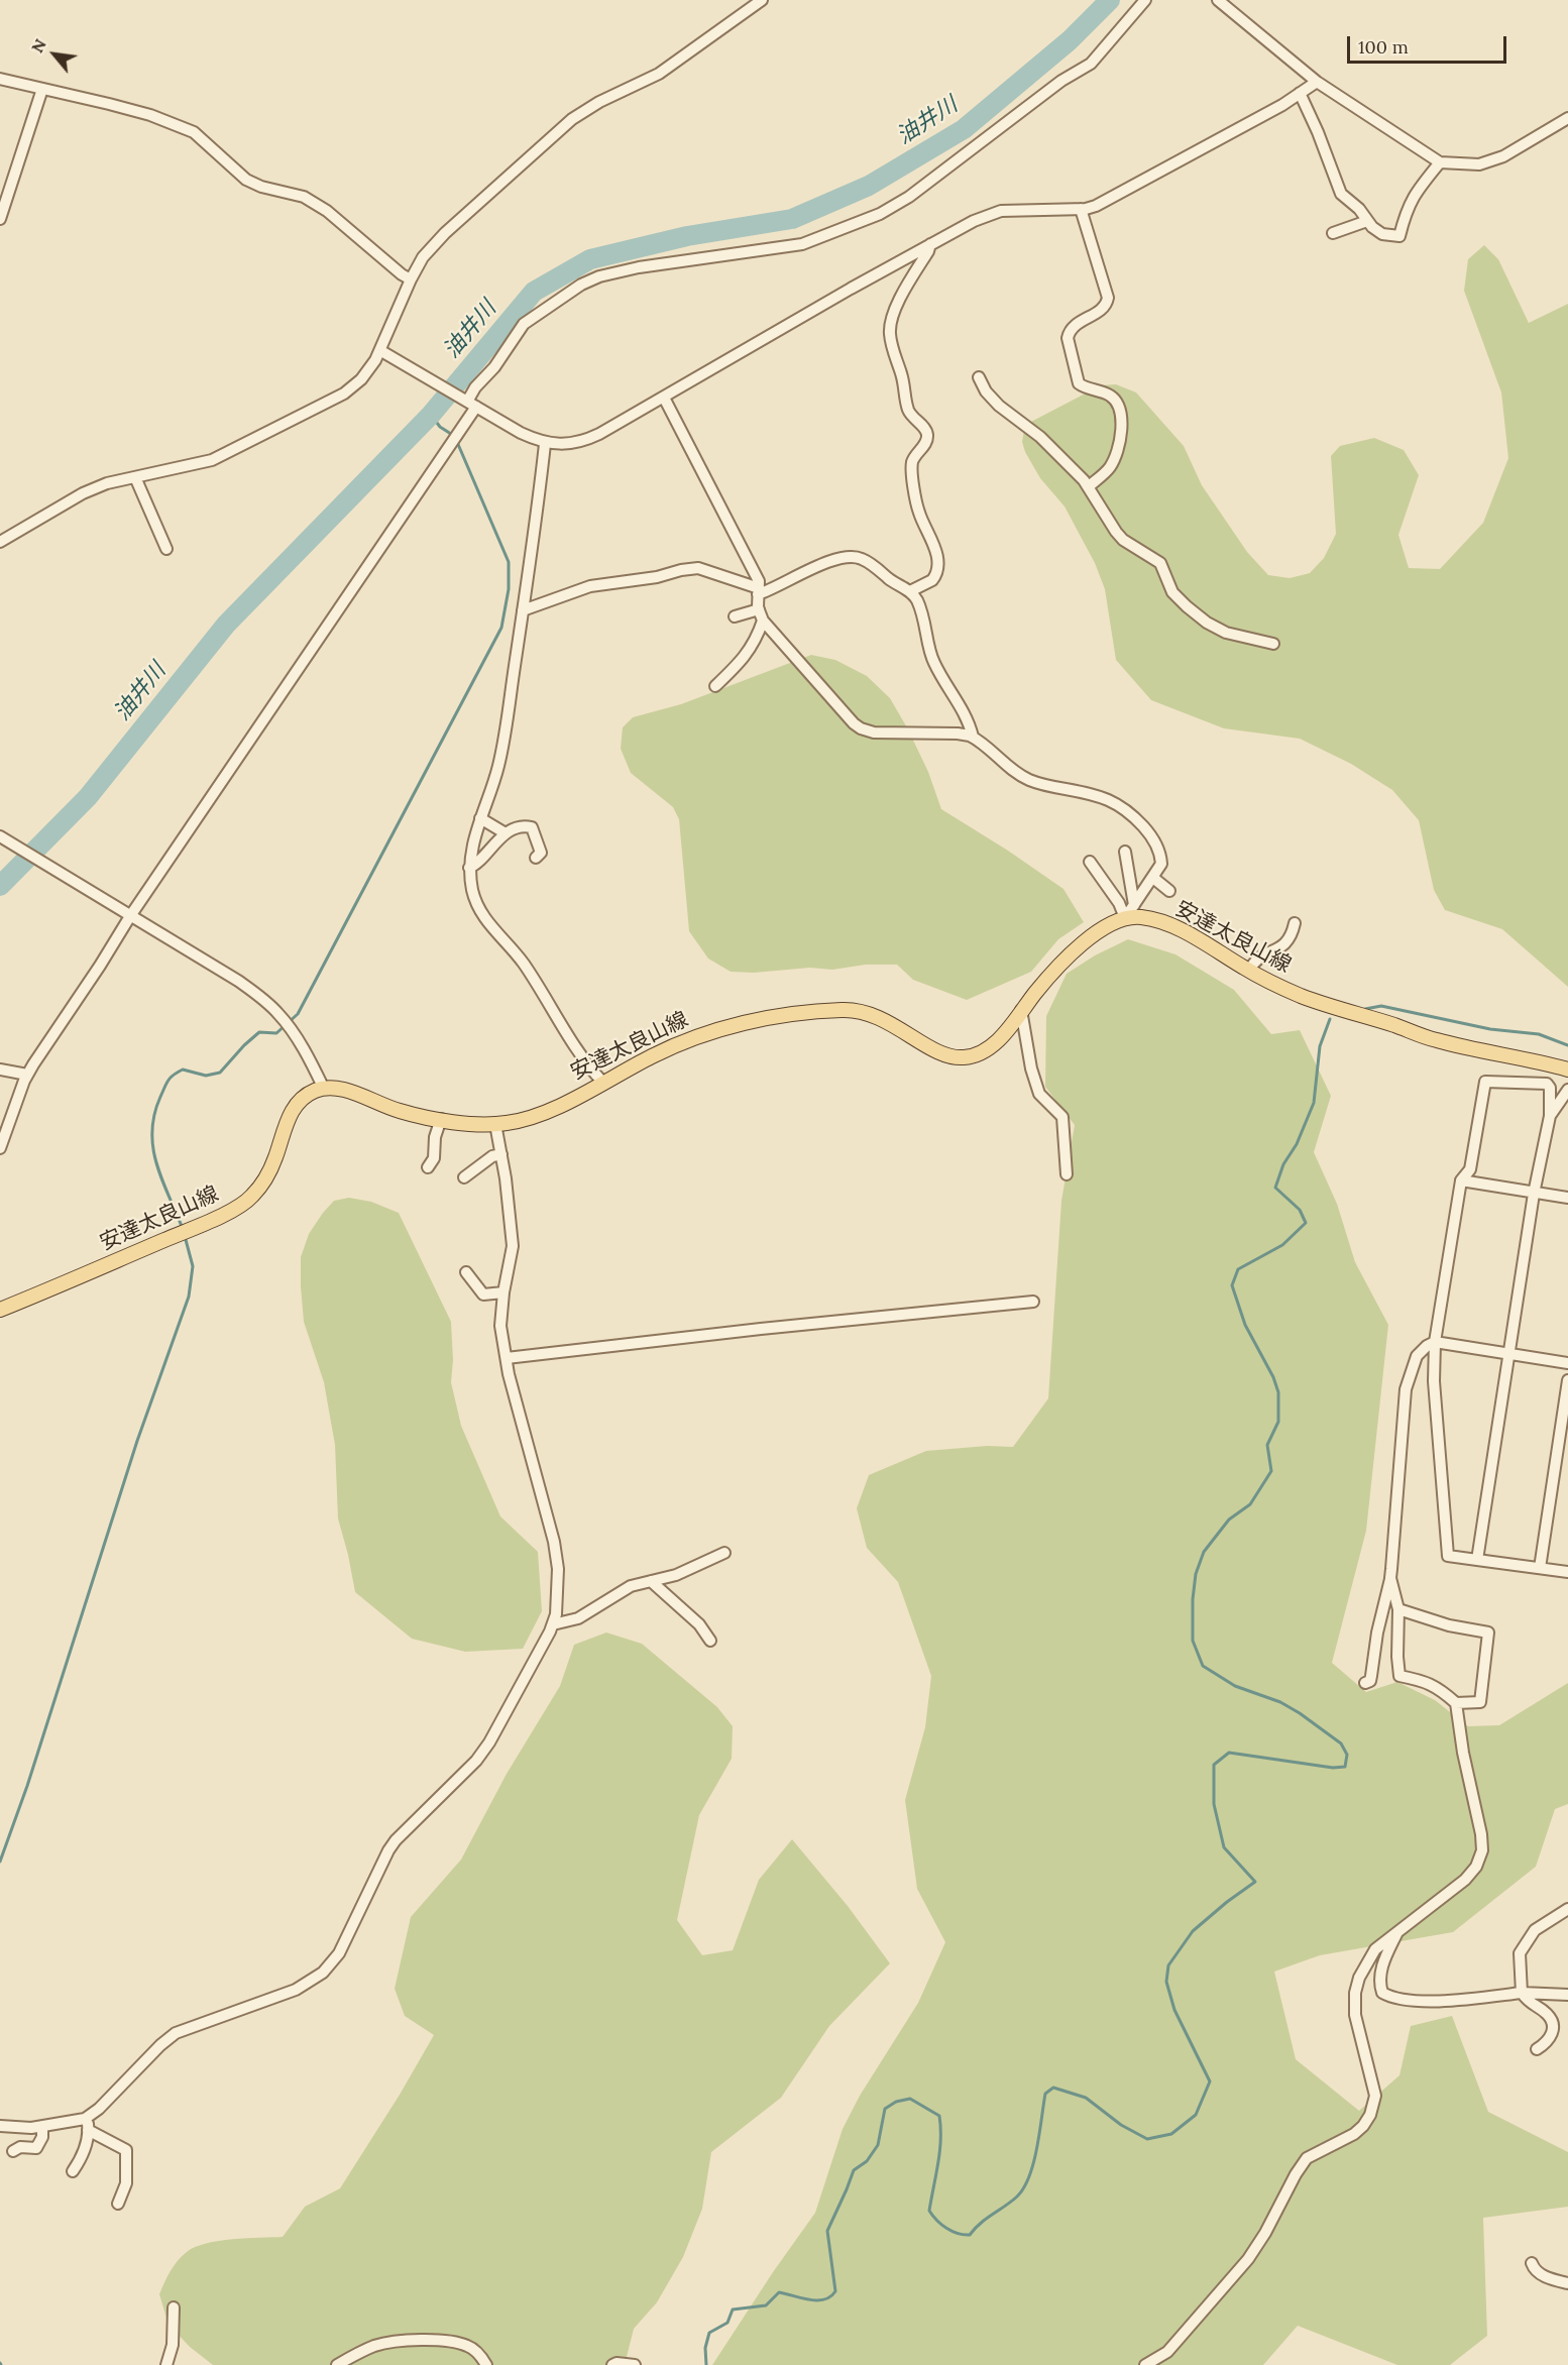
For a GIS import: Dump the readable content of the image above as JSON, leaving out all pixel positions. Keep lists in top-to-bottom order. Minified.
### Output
{"streets":{"main road":["安達太良山線"]},"water":["油井川"],"scale_bar":"100 m","north":"top left"}
